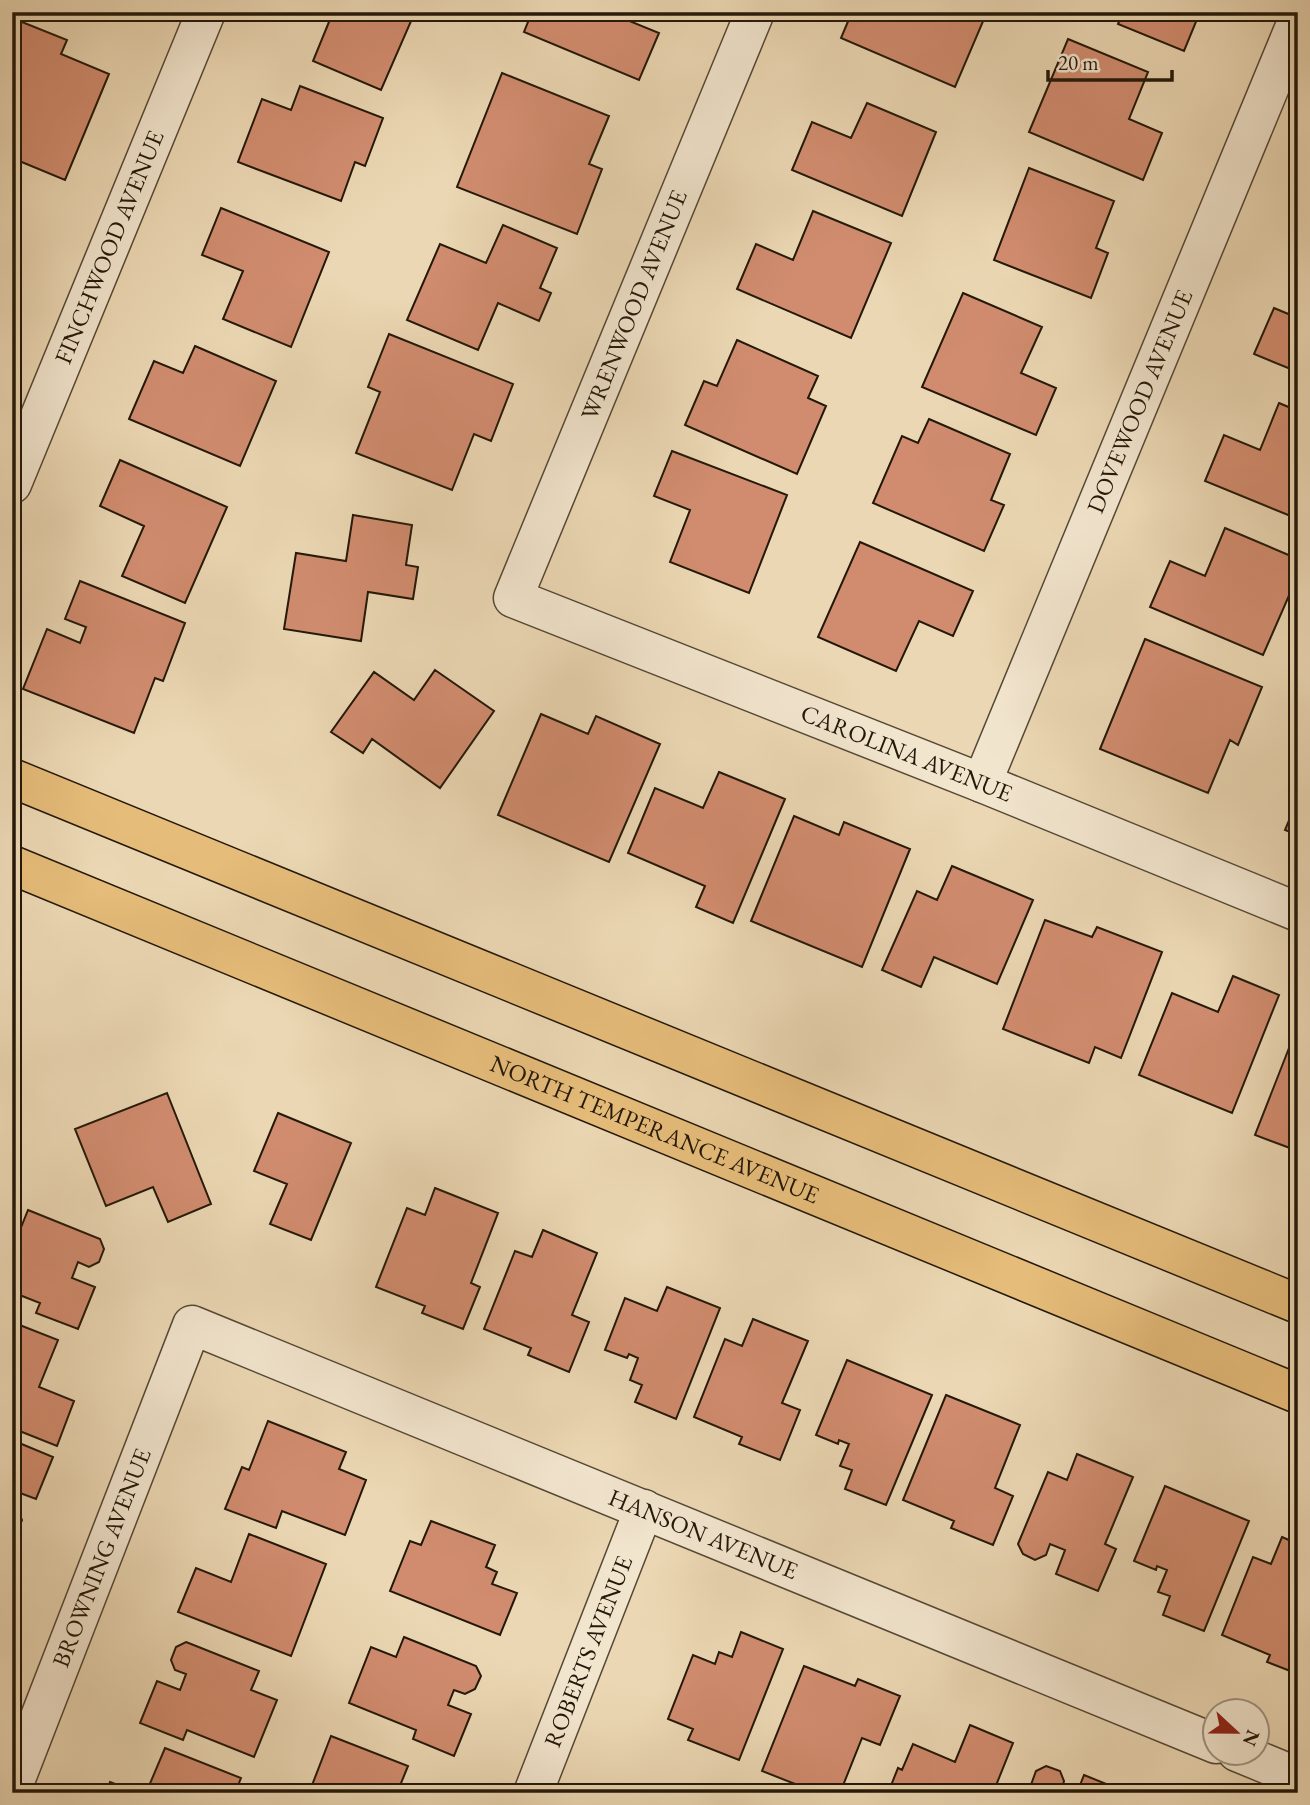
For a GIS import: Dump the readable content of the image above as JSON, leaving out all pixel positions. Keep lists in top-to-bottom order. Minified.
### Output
{"streets":{"main road":["NORTH TEMPERANCE AVENUE"],"street":["FINCHWOOD AVENUE","WRENWOOD AVENUE","DOVEWOOD AVENUE","CAROLINA AVENUE","HANSON AVENUE","BROWNING AVENUE","ROBERTS AVENUE"]},"crossings":[["WRENWOOD AVENUE","CAROLINA AVENUE"],["DOVEWOOD AVENUE","CAROLINA AVENUE"],["HANSON AVENUE","BROWNING AVENUE"],["HANSON AVENUE","ROBERTS AVENUE"]],"scale_bar":"20 m","north":"right"}
